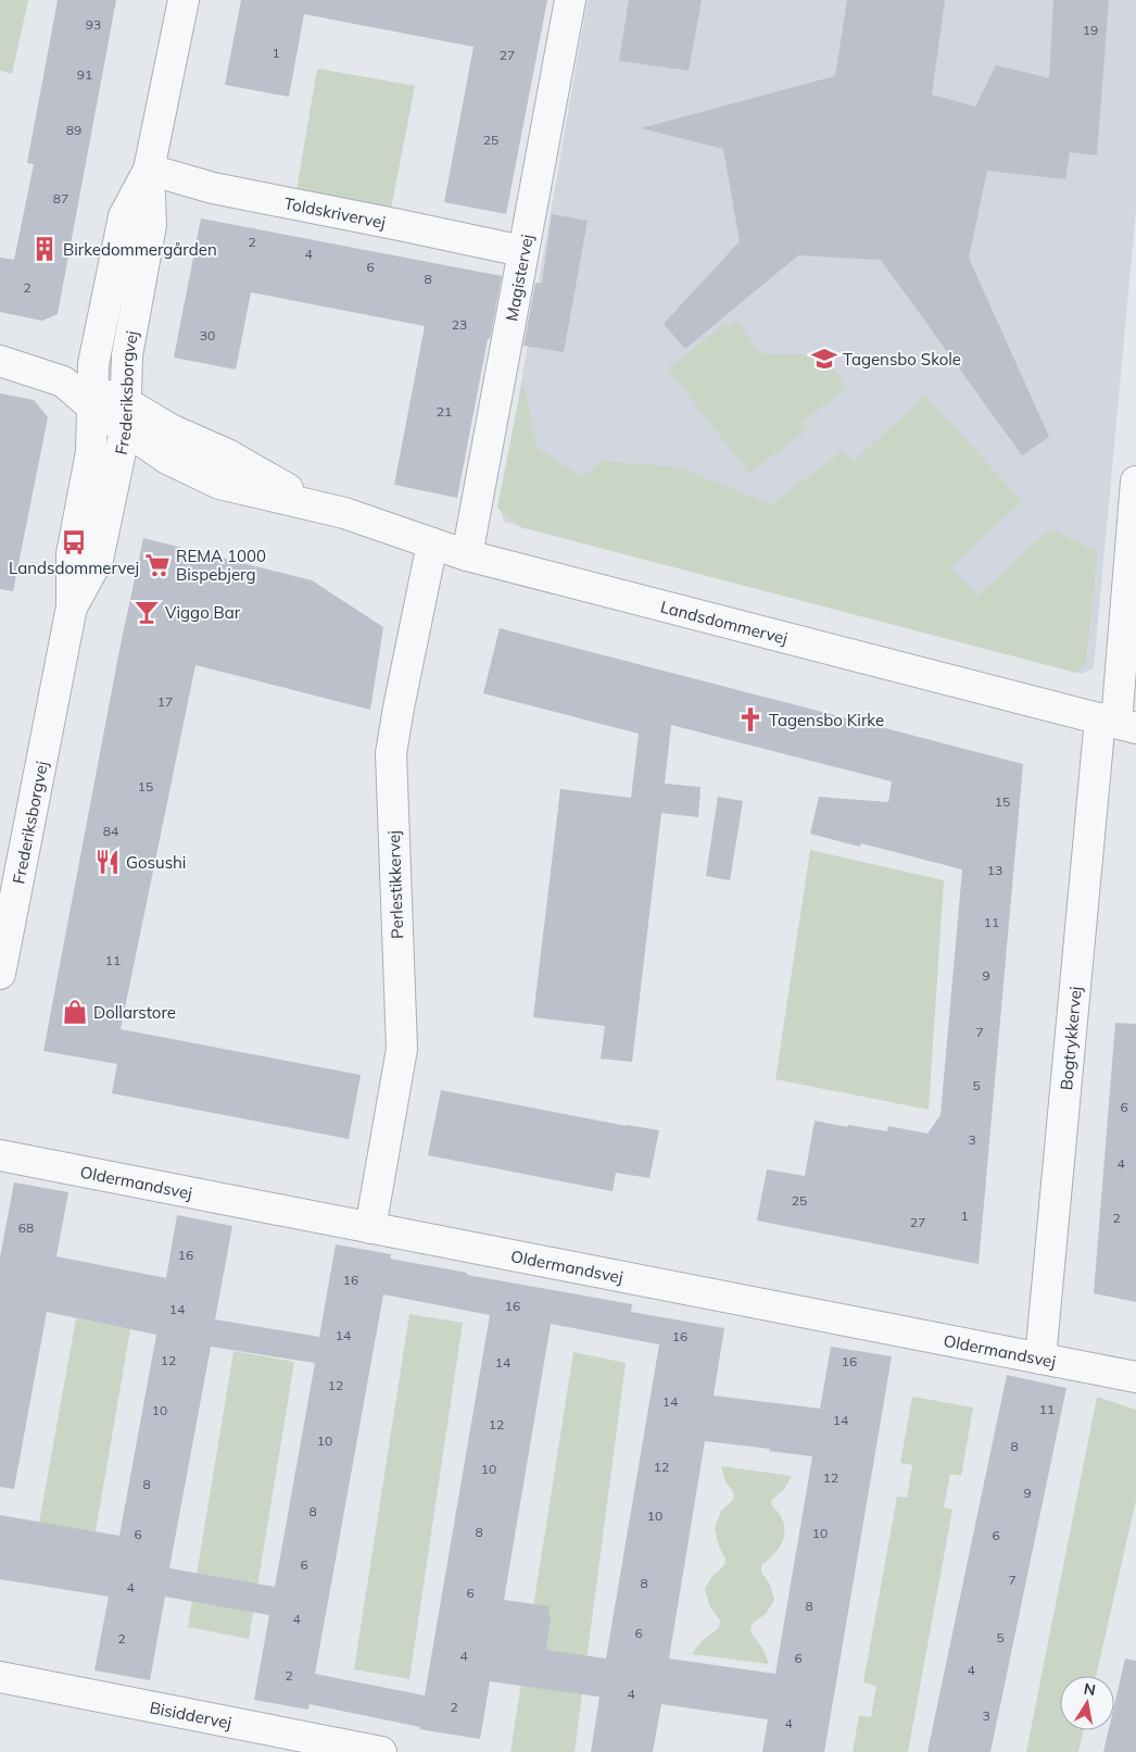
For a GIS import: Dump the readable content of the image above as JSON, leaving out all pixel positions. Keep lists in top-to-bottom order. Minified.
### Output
{"streets":{"street":["Toldskrivervej","Magistervej","Frederiksborgvej","Landsdommervej","Perlestikkervej","Bogtrykkervej","Oldermandsvej","Bisiddervej"]},"crossings":[["Toldskrivervej","Magistervej"],["Toldskrivervej","Frederiksborgvej"],["Magistervej","Landsdommervej"],["Frederiksborgvej","Landsdommervej"],["Landsdommervej","Perlestikkervej"],["Landsdommervej","Bogtrykkervej"],["Perlestikkervej","Oldermandsvej"],["Bogtrykkervej","Oldermandsvej"]],"places":{"building":["Birkedommergården"],"school or university":["Tagensbo Skole"],"bus stop":["Landsdommervej"],"supermarket":["REMA 1000 Bispebjerg"],"bar":["Viggo Bar"],"church":["Tagensbo Kirke"],"restaurant":["Gosushi"],"shop":["Dollarstore"]},"house_numbers":["93","19","1","27","91","89","25","87","2","4","6","8","2","23","30","21","17","15","15","84","13","11","11","9","7","5","6","3","4","25","1","2","27","68","16","16","16","14","14","16","12","16","14","12","14","11","10","14","12","10","8","12","10","12","8","9","8","10","8","10","6","6","6","7","8","4","6","8","4","6","5","2","4","6","4","2","4","2","3","4"],"north":"top"}
